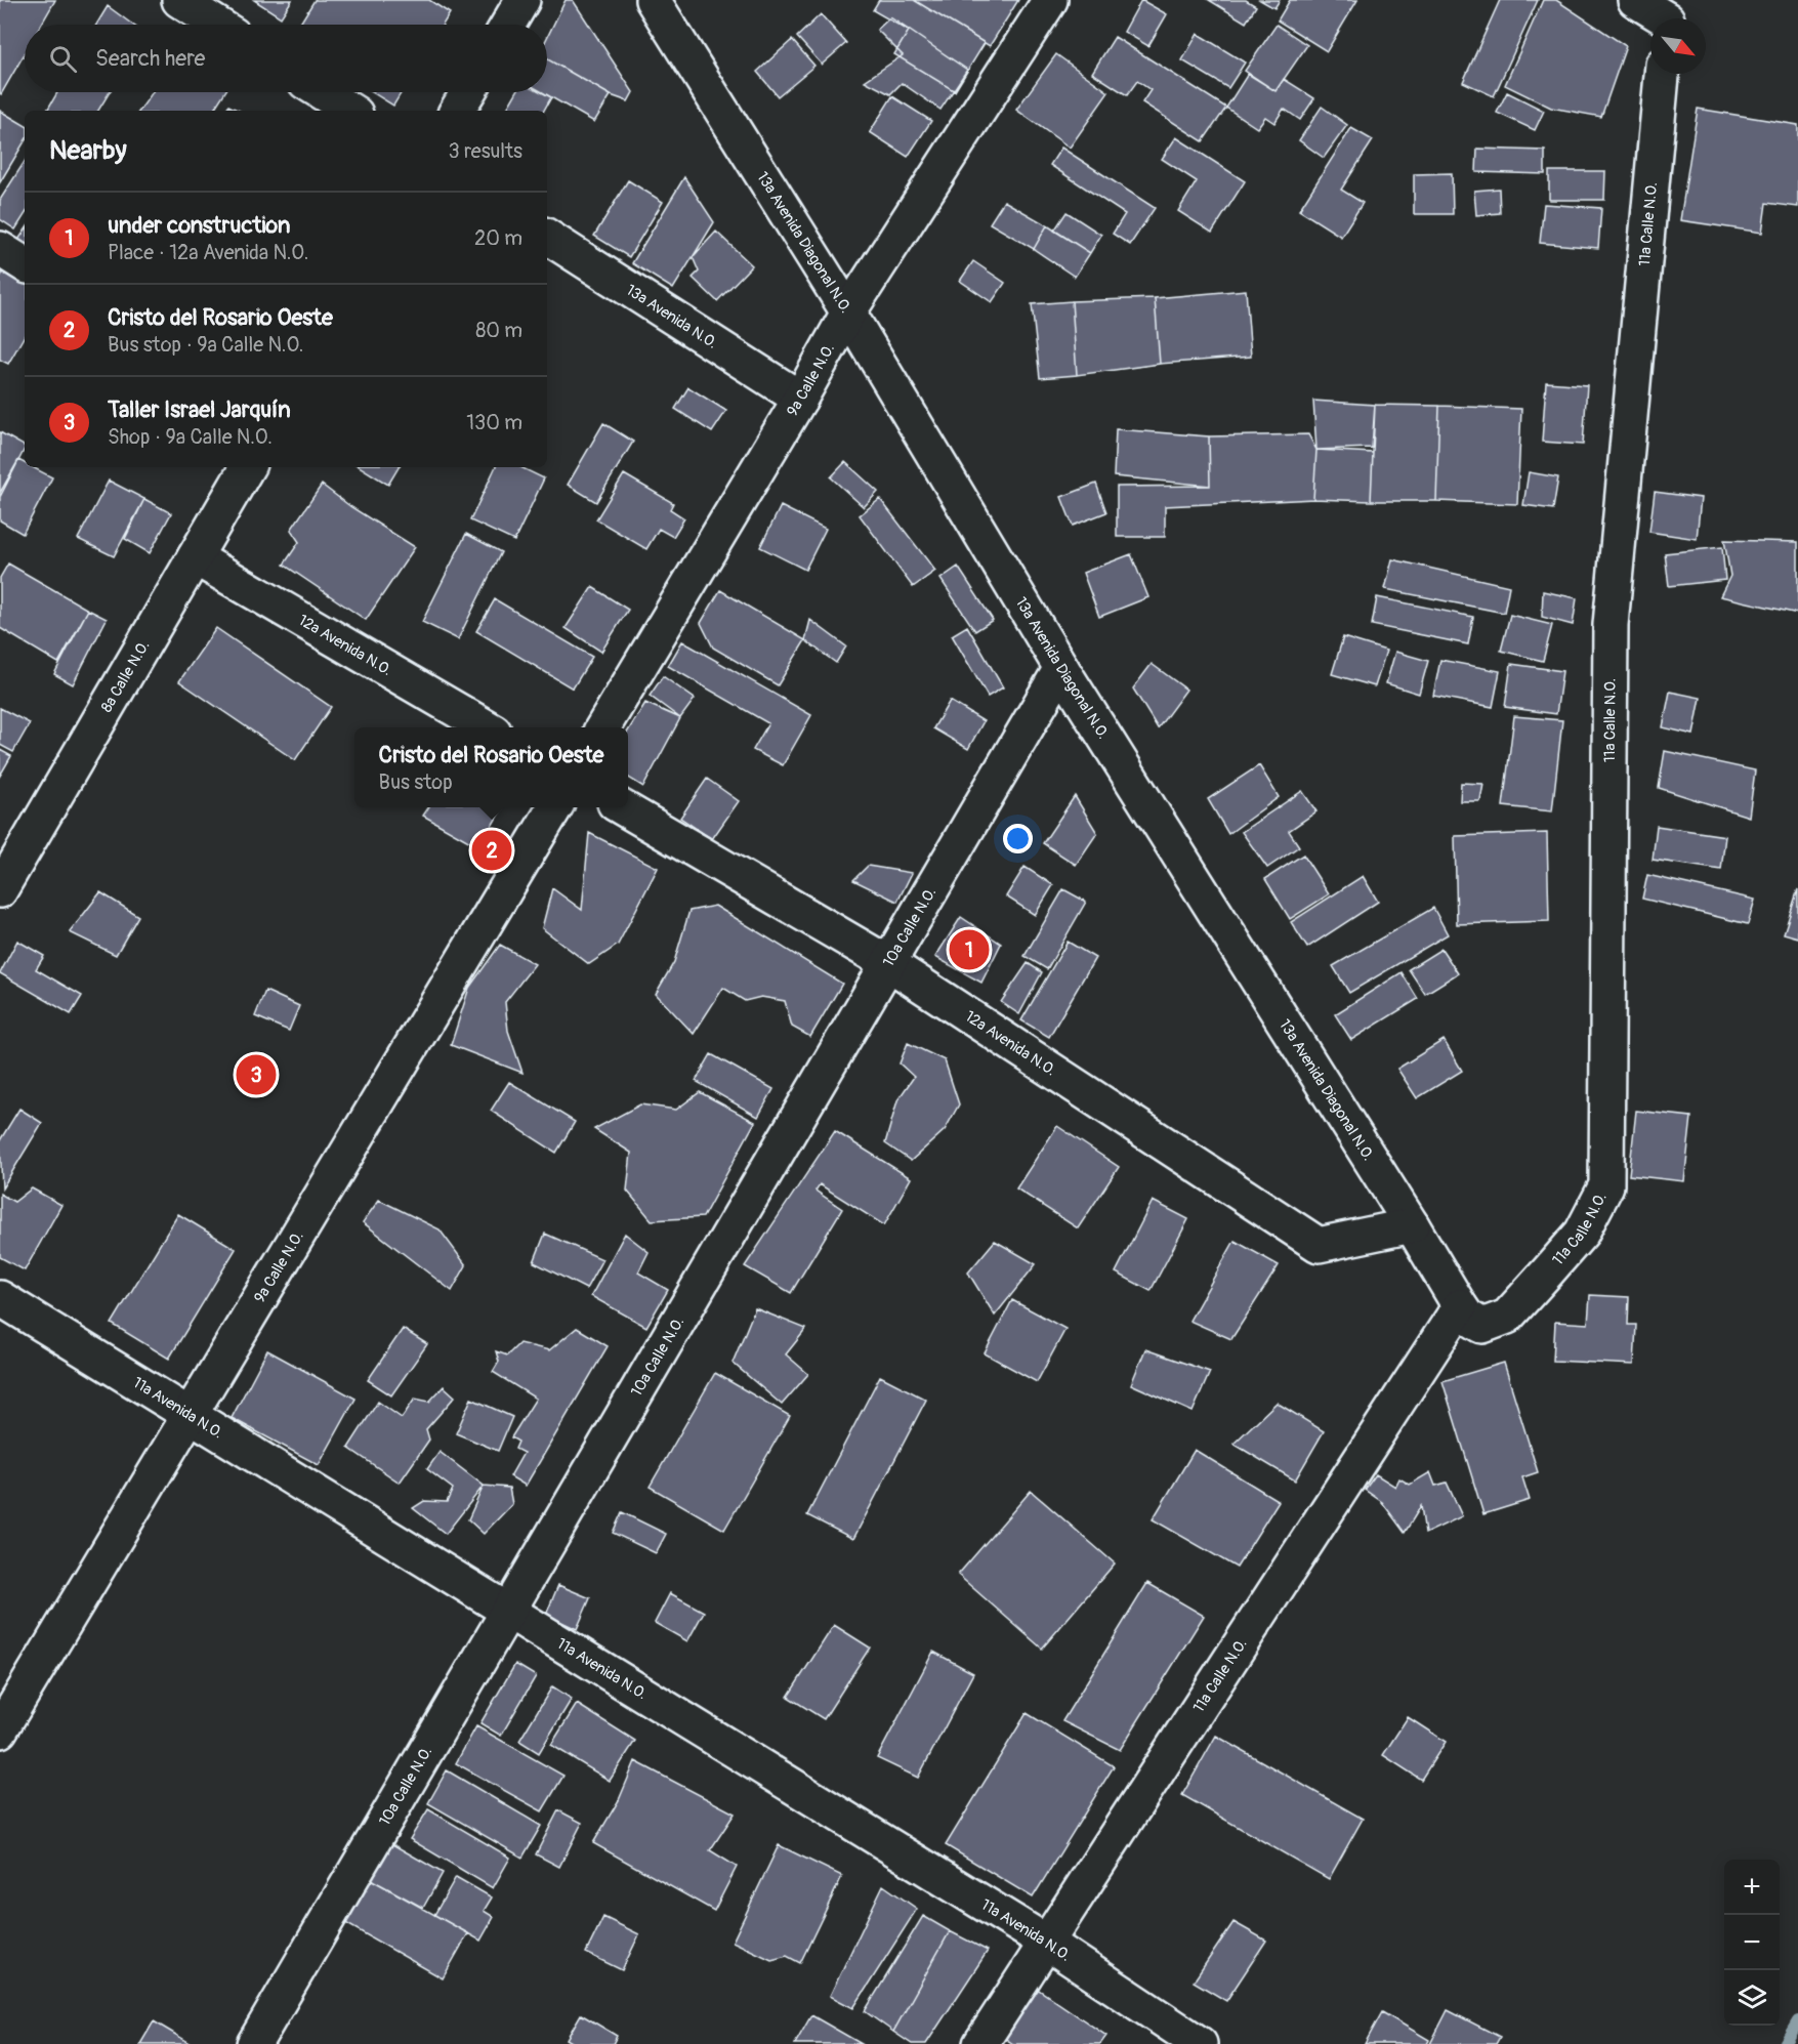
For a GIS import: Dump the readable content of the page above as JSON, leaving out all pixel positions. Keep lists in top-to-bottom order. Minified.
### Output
{"streets":{"street":["11a Calle N.O.","13a Avenida Diagonal N.O.","13a Avenida N.O.","9a Calle N.O.","12a Avenida N.O.","8a Calle N.O.","10a Calle N.O.","11a Avenida N.O."]},"crossings":[["11a Calle N.O.","13a Avenida Diagonal N.O."],["11a Calle N.O.","11a Avenida N.O."],["13a Avenida Diagonal N.O.","9a Calle N.O."],["13a Avenida Diagonal N.O.","12a Avenida N.O."],["13a Avenida Diagonal N.O.","10a Calle N.O."],["13a Avenida N.O.","9a Calle N.O."],["9a Calle N.O.","11a Avenida N.O."],["12a Avenida N.O.","8a Calle N.O."],["12a Avenida N.O.","10a Calle N.O."],["10a Calle N.O.","11a Avenida N.O."]],"north":"bottom right","page":{"search":"Search here","heading":["Nearby","3 results"],"list":[{"mark":"1","name":"under construction","note":"Place · 12a Avenida N.O.","value":"20 m"},{"mark":"2","name":"Cristo del Rosario Oeste","note":"Bus stop · 9a Calle N.O.","value":"80 m"},{"mark":"3","name":"Taller Israel Jarquín","note":"Shop · 9a Calle N.O.","value":"130 m"}],"popup":["Cristo del Rosario Oeste","Bus stop"],"pins":["2","1","3"],"map_buttons":["+","−"]}}
